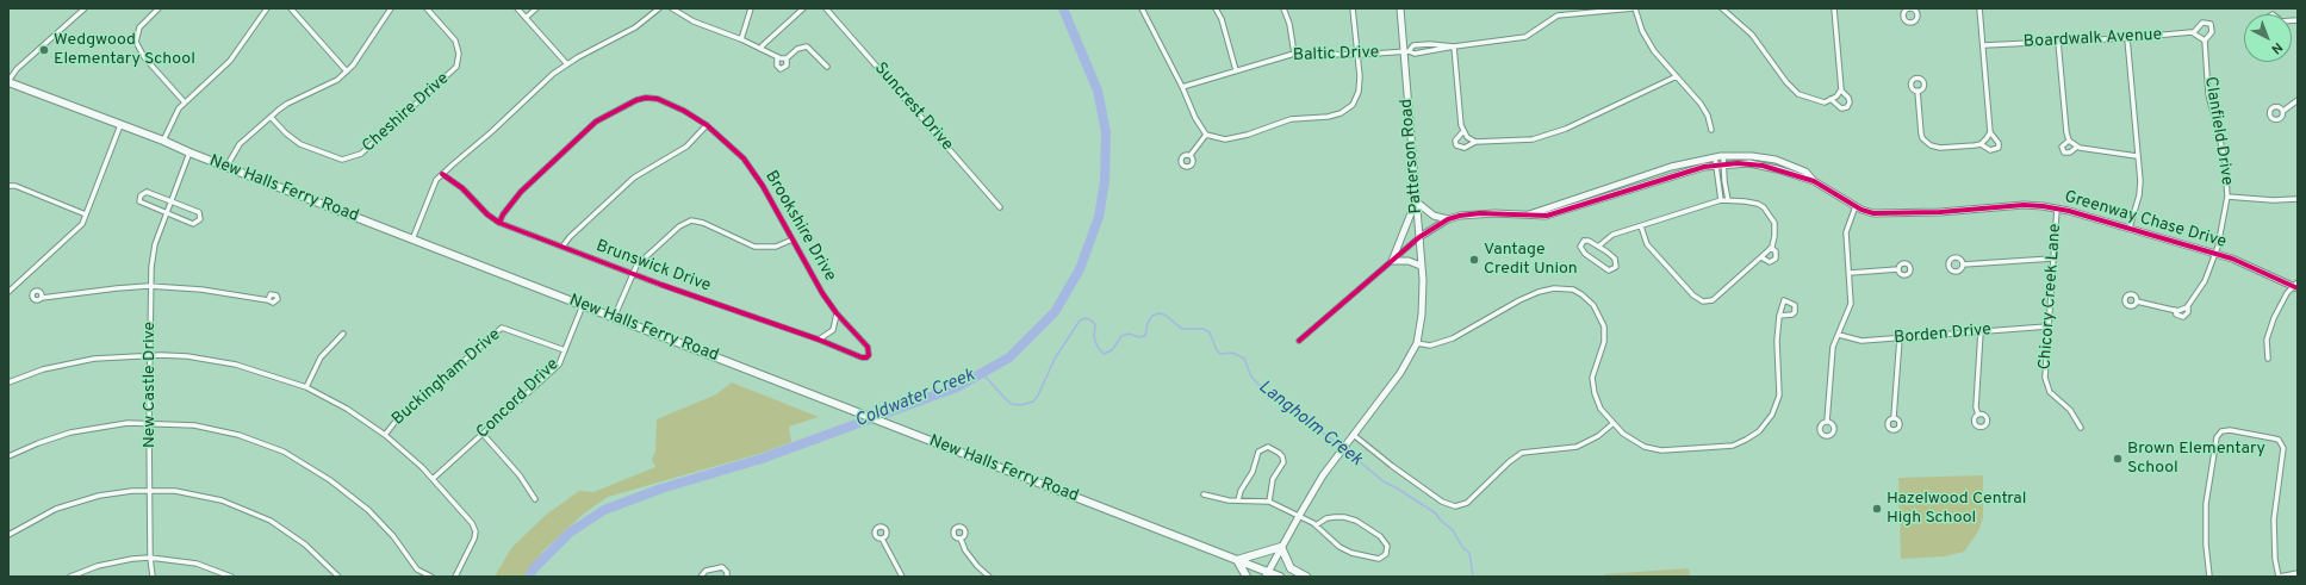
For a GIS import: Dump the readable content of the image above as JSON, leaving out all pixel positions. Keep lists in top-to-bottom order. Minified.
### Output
{"streets":{"main road":["New Halls Ferry Road"],"street":["Boardwalk Avenue","Baltic Drive","Suncrest Drive","Cheshire Drive","Clanfield Drive","Patterson Road","Greenway Chase Drive","Brookshire Drive","Brunswick Drive","Chicory Creek Lane","Borden Drive","Buckingham Drive","New Castle Drive","Concord Drive"]},"crossings":[["Boardwalk Avenue","Clanfield Drive"],["Baltic Drive","Patterson Road"],["Clanfield Drive","Greenway Chase Drive"],["Patterson Road","New Halls Ferry Road"],["Patterson Road","Greenway Chase Drive"],["New Halls Ferry Road","New Castle Drive"],["New Halls Ferry Road","Concord Drive"],["Greenway Chase Drive","Chicory Creek Lane"],["Brookshire Drive","Brunswick Drive"],["Chicory Creek Lane","Borden Drive"],["Buckingham Drive","Concord Drive"]],"water":["Coldwater Creek","Langholm Creek"],"places":["Wedgwood Elementary School","Vantage Credit Union","Brown Elementary School","Hazelwood Central High School"],"north":"bottom right"}
